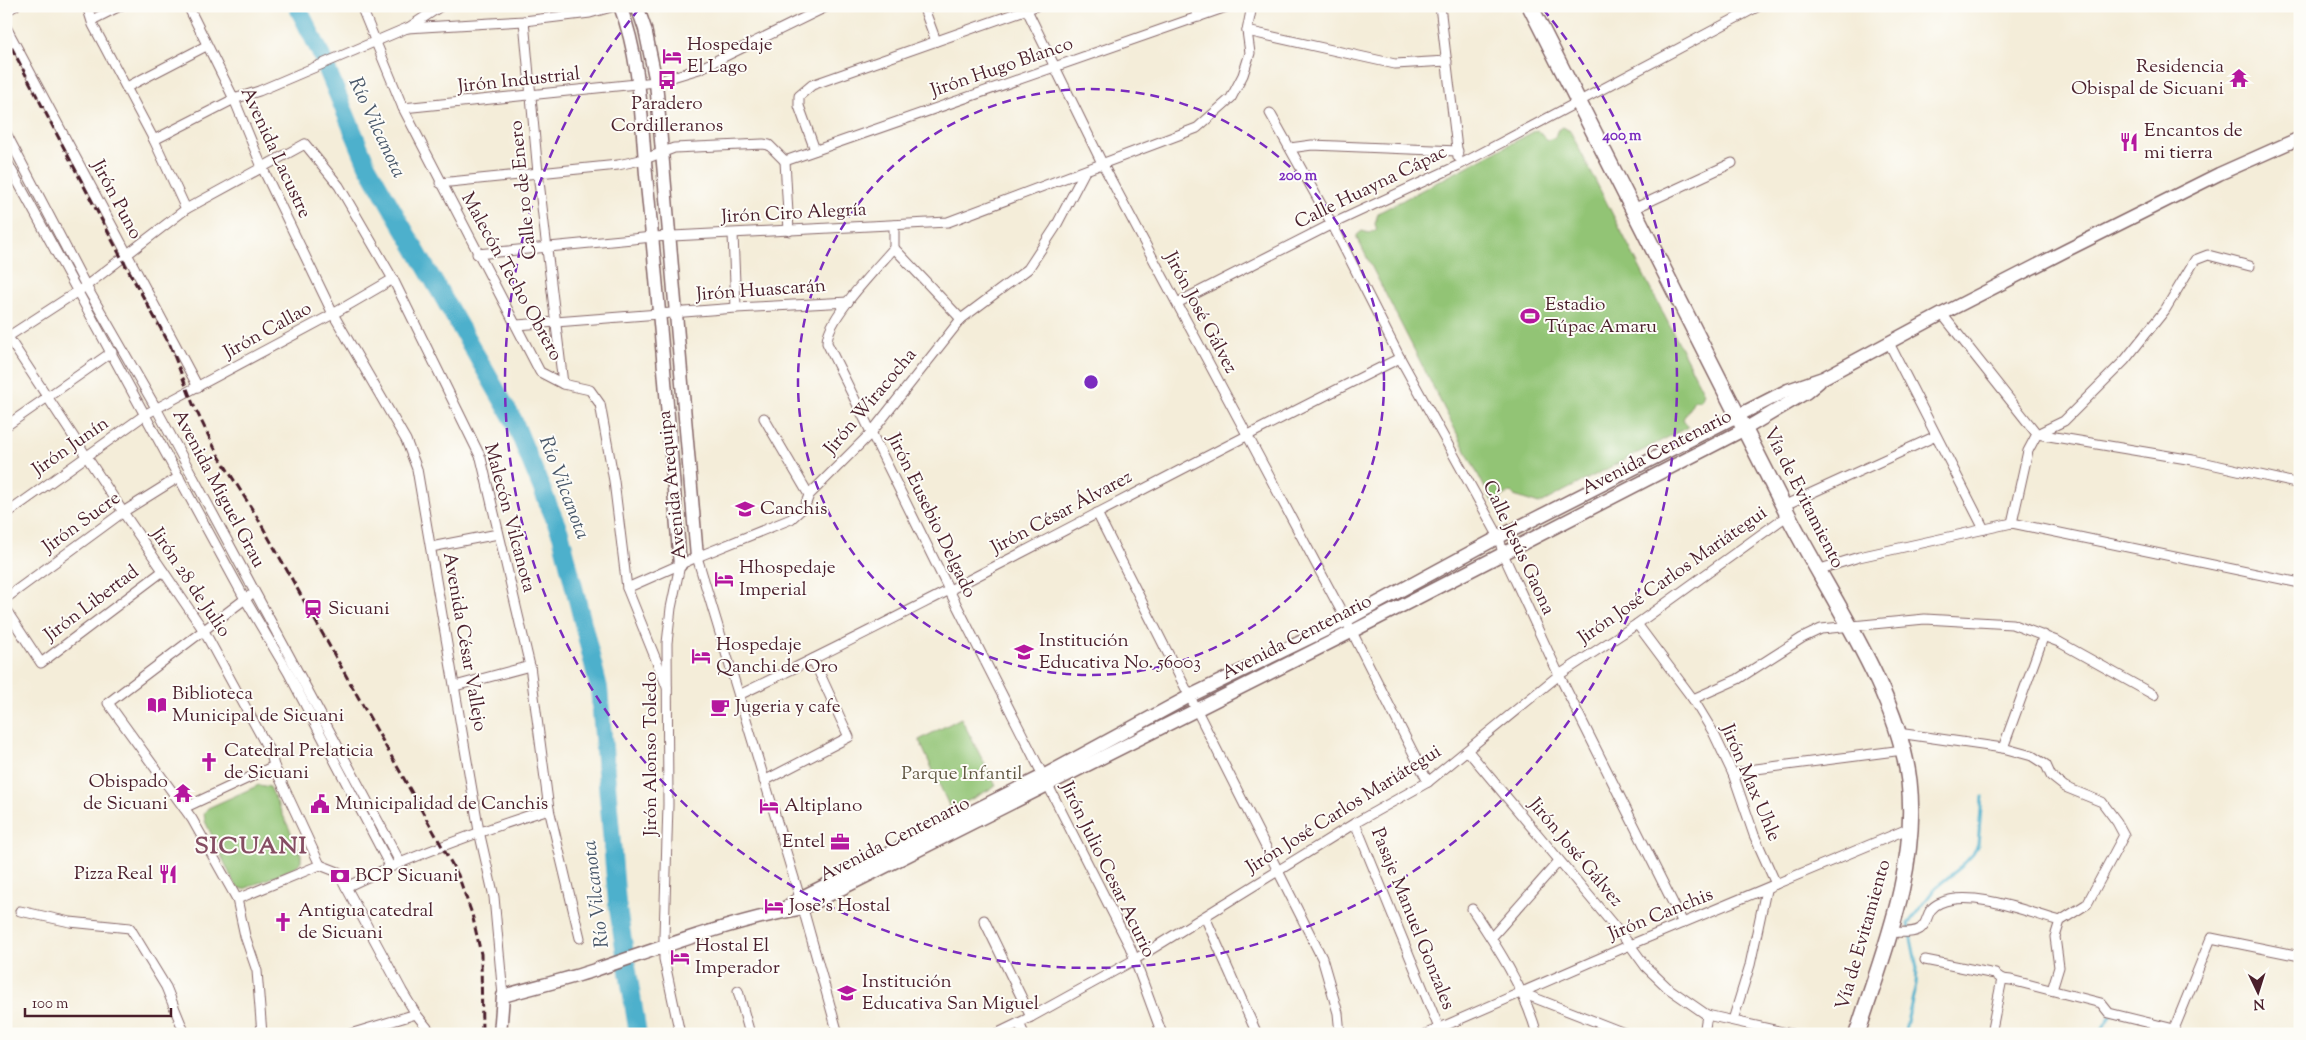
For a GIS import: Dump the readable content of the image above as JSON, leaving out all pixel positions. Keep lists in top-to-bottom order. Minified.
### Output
{"streets":{"highway":["Vía de Evitamiento"],"street":["Jirón Hugo Blanco","Jirón Industrial","Avenida Lacustre","Calle Huayna Cápac","Calle 10 de Enero","Jirón Puno","Jirón Ciro Alegría","Malecón Techo Obrero","Jirón Huascarán","Jirón José Gálvez","Jirón Callao","Jirón Wiracocha","Jirón Junín","Avenida Centenario","Avenida Arequipa","Avenida Miguel Grau","Jirón César Álvarez","Jirón Eusebio Delgado","Malecón Vilcanota","Jirón Sucre","Calle Jesús Gaona","Jirón José Carlos Mariátegui","Jirón 28 de Julio","Jirón Libertad","Avenida César Vallejo","Jirón Alonso Toledo","Jirón Max Uhle","Jirón Julio Cesar Acurio","Jirón Canchis","Pasaje Manuel Gonzales"]},"crossings":[["Jirón Hugo Blanco","Jirón José Gálvez"],["Jirón Industrial","Calle 10 de Enero"],["Jirón Industrial","Malecón Techo Obrero"],["Jirón Industrial","Avenida Arequipa"],["Avenida Lacustre","Jirón Callao"],["Avenida Lacustre","Malecón Vilcanota"],["Avenida Lacustre","Avenida César Vallejo"],["Calle Huayna Cápac","Jirón José Gálvez"],["Calle Huayna Cápac","Vía de Evitamiento"],["Calle Huayna Cápac","Calle Jesús Gaona"],["Calle 10 de Enero","Jirón Ciro Alegría"],["Calle 10 de Enero","Malecón Techo Obrero"],["Calle 10 de Enero","Jirón Huascarán"],["Jirón Puno","Jirón Callao"],["Jirón Ciro Alegría","Malecón Techo Obrero"],["Jirón Ciro Alegría","Jirón José Gálvez"],["Jirón Ciro Alegría","Jirón Wiracocha"],["Jirón Ciro Alegría","Avenida Arequipa"],["Malecón Techo Obrero","Jirón Huascarán"],["Malecón Techo Obrero","Jirón Wiracocha"],["Malecón Techo Obrero","Jirón Alonso Toledo"],["Jirón Huascarán","Avenida Arequipa"],["Jirón Huascarán","Jirón Eusebio Delgado"],["Jirón José Gálvez","Avenida Centenario"],["Jirón José Gálvez","Jirón César Álvarez"],["Jirón José Gálvez","Jirón José Carlos Mariátegui"],["Jirón José Gálvez","Jirón Canchis"],["Jirón Callao","Jirón Junín"],["Jirón Callao","Avenida Miguel Grau"],["Jirón Callao","Malecón Vilcanota"],["Jirón Callao","Avenida César Vallejo"],["Jirón Wiracocha","Avenida Arequipa"],["Jirón Wiracocha","Jirón Eusebio Delgado"],["Jirón Wiracocha","Jirón Alonso Toledo"],["Jirón Junín","Avenida Miguel Grau"],["Jirón Junín","Jirón 28 de Julio"],["Avenida Centenario","Vía de Evitamiento"],["Avenida Centenario","Jirón Eusebio Delgado"],["Avenida Centenario","Calle Jesús Gaona"],["Avenida Centenario","Jirón Julio Cesar Acurio"],["Avenida Arequipa","Jirón César Álvarez"],["Avenida Arequipa","Jirón Alonso Toledo"],["Avenida Miguel Grau","Jirón Sucre"],["Vía de Evitamiento","Jirón José Carlos Mariátegui"],["Vía de Evitamiento","Jirón Canchis"],["Jirón César Álvarez","Jirón Eusebio Delgado"],["Jirón César Álvarez","Calle Jesús Gaona"],["Jirón Eusebio Delgado","Jirón Julio Cesar Acurio"],["Jirón Sucre","Jirón 28 de Julio"],["Calle Jesús Gaona","Jirón José Carlos Mariátegui"],["Calle Jesús Gaona","Jirón Canchis"],["Jirón José Carlos Mariátegui","Jirón Max Uhle"],["Jirón José Carlos Mariátegui","Jirón Julio Cesar Acurio"],["Jirón José Carlos Mariátegui","Pasaje Manuel Gonzales"],["Jirón 28 de Julio","Jirón Libertad"],["Jirón Max Uhle","Jirón Canchis"],["Jirón Canchis","Pasaje Manuel Gonzales"]],"districts":["SICUANI"],"water":["Río Vilcanota"],"parks":["Parque Infantil"],"places":{"hotel":["Hospedaje El Lago","Hhospedaje Imperial","Hospedaje Qanchi de Oro","Altiplano","Jose's Hostal","Hostal El Imperador"],"temple":["Residencia Obispal de Sicuani","Obispado de Sicuani"],"bus stop":["Paradero Cordilleranos"],"restaurant":["Encantos de mi tierra","Pizza Real"],"sports":["Estadio Túpac Amaru"],"school or university":["Canchis","Institución Educativa No. 56003","Institución Educativa San Miguel"],"station":["Sicuani"],"library":["Biblioteca Municipal de Sicuani"],"cafe":["Jugeria y cafe"],"church":["Catedral Prelaticia de Sicuani","Antigua catedral de Sicuani"],"public building":["Municipalidad de Canchis"],"office":["Entel"],"bank":["BCP Sicuani"]},"scale_bar":"100 m","north":"bottom","rings":["400 m","200 m"]}
